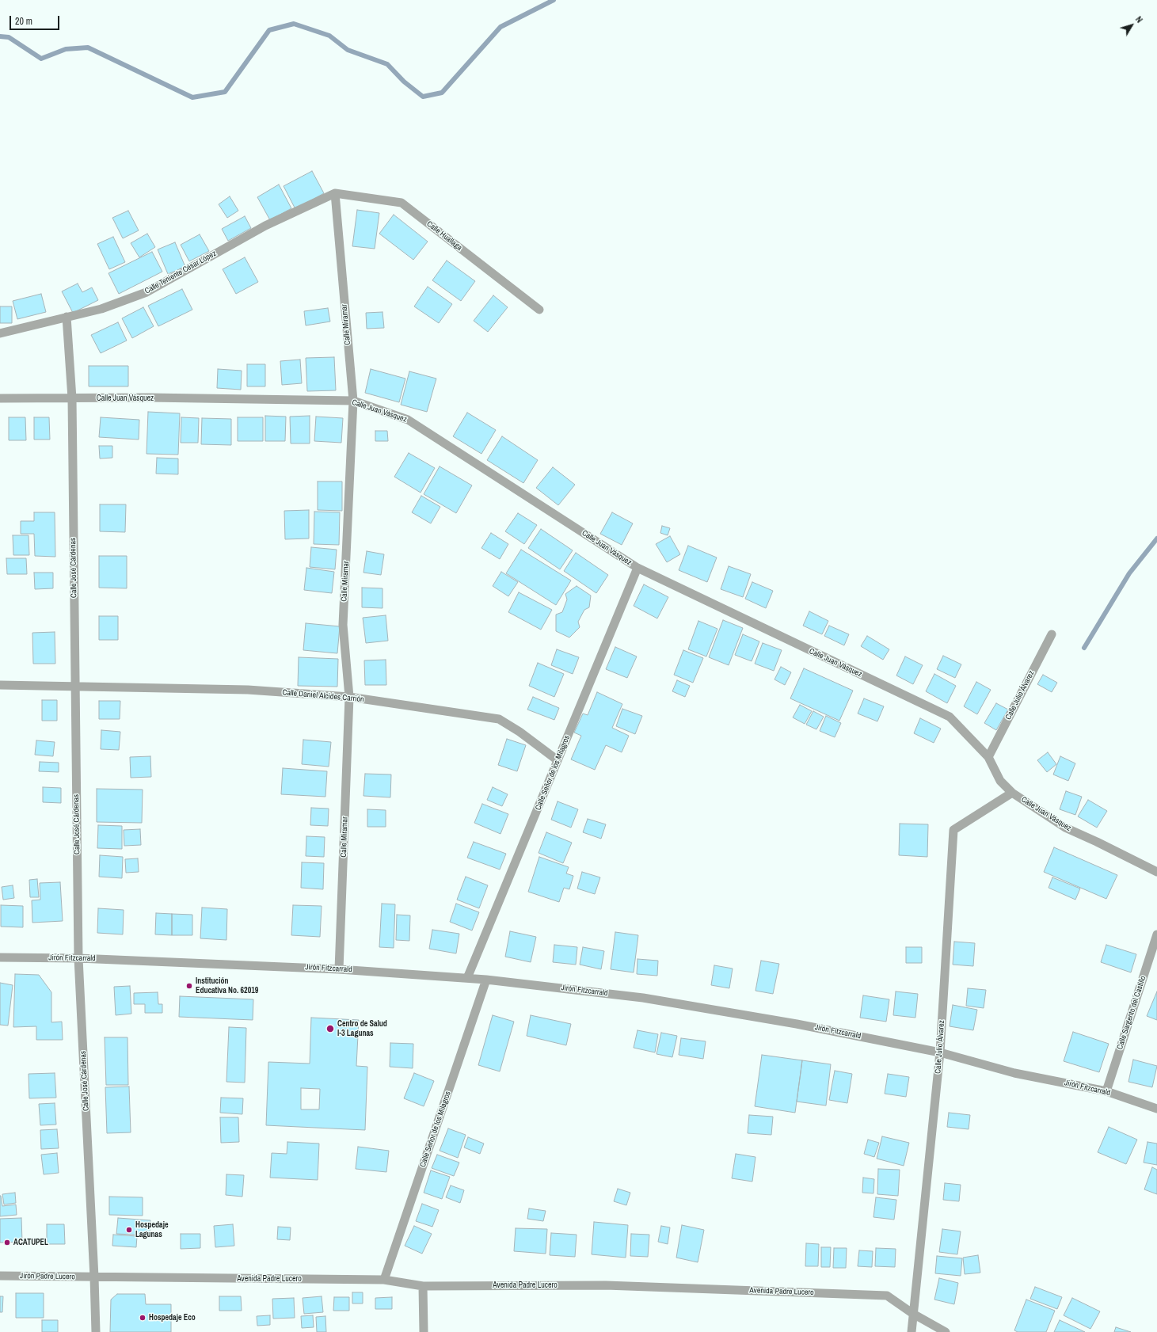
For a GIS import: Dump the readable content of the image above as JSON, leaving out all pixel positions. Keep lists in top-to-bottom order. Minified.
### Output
{"streets":{"street":["Calle Huallaga","Calle Teniente César López","Calle Miramar","Calle Juan Vásquez","Calle José Cárdenas","Calle Julio Álvarez","Calle Daniel Alcides Carrión","Calle Señor de los Milagros","Jirón Fitzcarrald","Calle Sargento del Castillo","Jirón Padre Lucero","Avenida Padre Lucero"]},"crossings":[["Calle Huallaga","Calle Teniente César López"],["Calle Huallaga","Calle Miramar"],["Calle Teniente César López","Calle Miramar"],["Calle Teniente César López","Calle José Cárdenas"],["Calle Miramar","Calle Juan Vásquez"],["Calle Miramar","Calle Daniel Alcides Carrión"],["Calle Miramar","Jirón Fitzcarrald"],["Calle Juan Vásquez","Calle José Cárdenas"],["Calle Juan Vásquez","Calle Julio Álvarez"],["Calle Juan Vásquez","Calle Señor de los Milagros"],["Calle José Cárdenas","Calle Daniel Alcides Carrión"],["Calle José Cárdenas","Jirón Fitzcarrald"],["Calle José Cárdenas","Jirón Padre Lucero"],["Calle José Cárdenas","Avenida Padre Lucero"],["Calle Julio Álvarez","Jirón Fitzcarrald"],["Calle Julio Álvarez","Avenida Padre Lucero"],["Calle Daniel Alcides Carrión","Calle Señor de los Milagros"],["Calle Señor de los Milagros","Jirón Fitzcarrald"],["Calle Señor de los Milagros","Avenida Padre Lucero"],["Jirón Fitzcarrald","Calle Sargento del Castillo"],["Jirón Padre Lucero","Avenida Padre Lucero"]],"places":["Institución Educativa No. 62019","Centro de Salud I-3 Lagunas","Hospedaje Lagunas","ACATUPEL","Hospedaje Eco"],"scale_bar":"20 m","north":"top right"}
